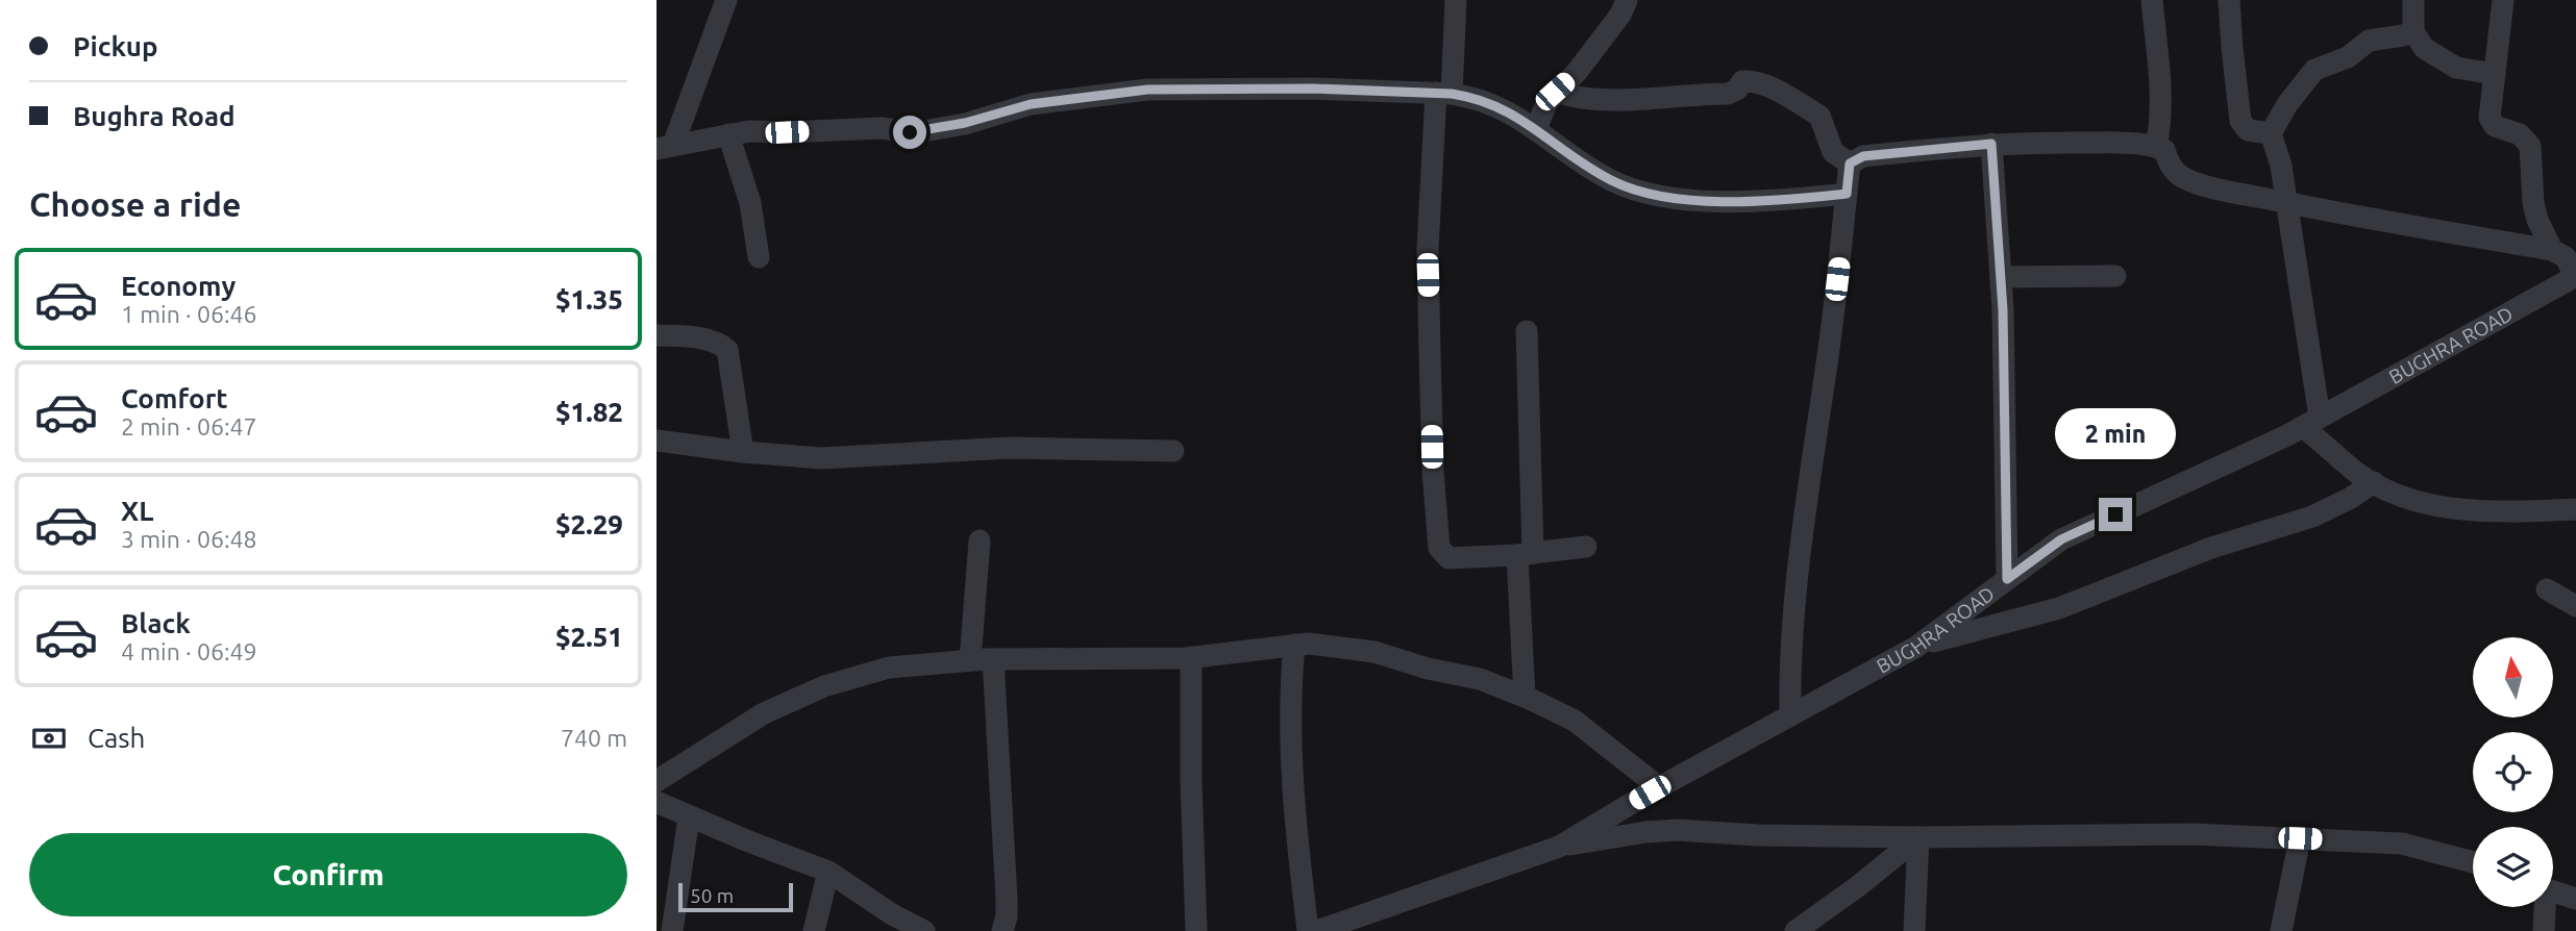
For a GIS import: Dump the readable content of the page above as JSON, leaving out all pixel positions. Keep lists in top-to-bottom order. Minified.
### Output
{"streets":{"street":["BUGHRA ROAD"]},"scale_bar":"50 m","north":"top","page":{"banner":["Pickup","Bughra Road"],"heading":"Choose a ride","list":[{"name":"Economy","note":"1 min · 06:46","value":"$1.35"},{"name":"Comfort","note":"2 min · 06:47","value":"$1.82"},{"name":"XL","note":"3 min · 06:48","value":"$2.29"},{"name":"Black","note":"4 min · 06:49","value":"$2.51"}],"bubble":"2 min","pay":["Cash","740 m"],"buttons":"Confirm","scale":"50 m"}}
